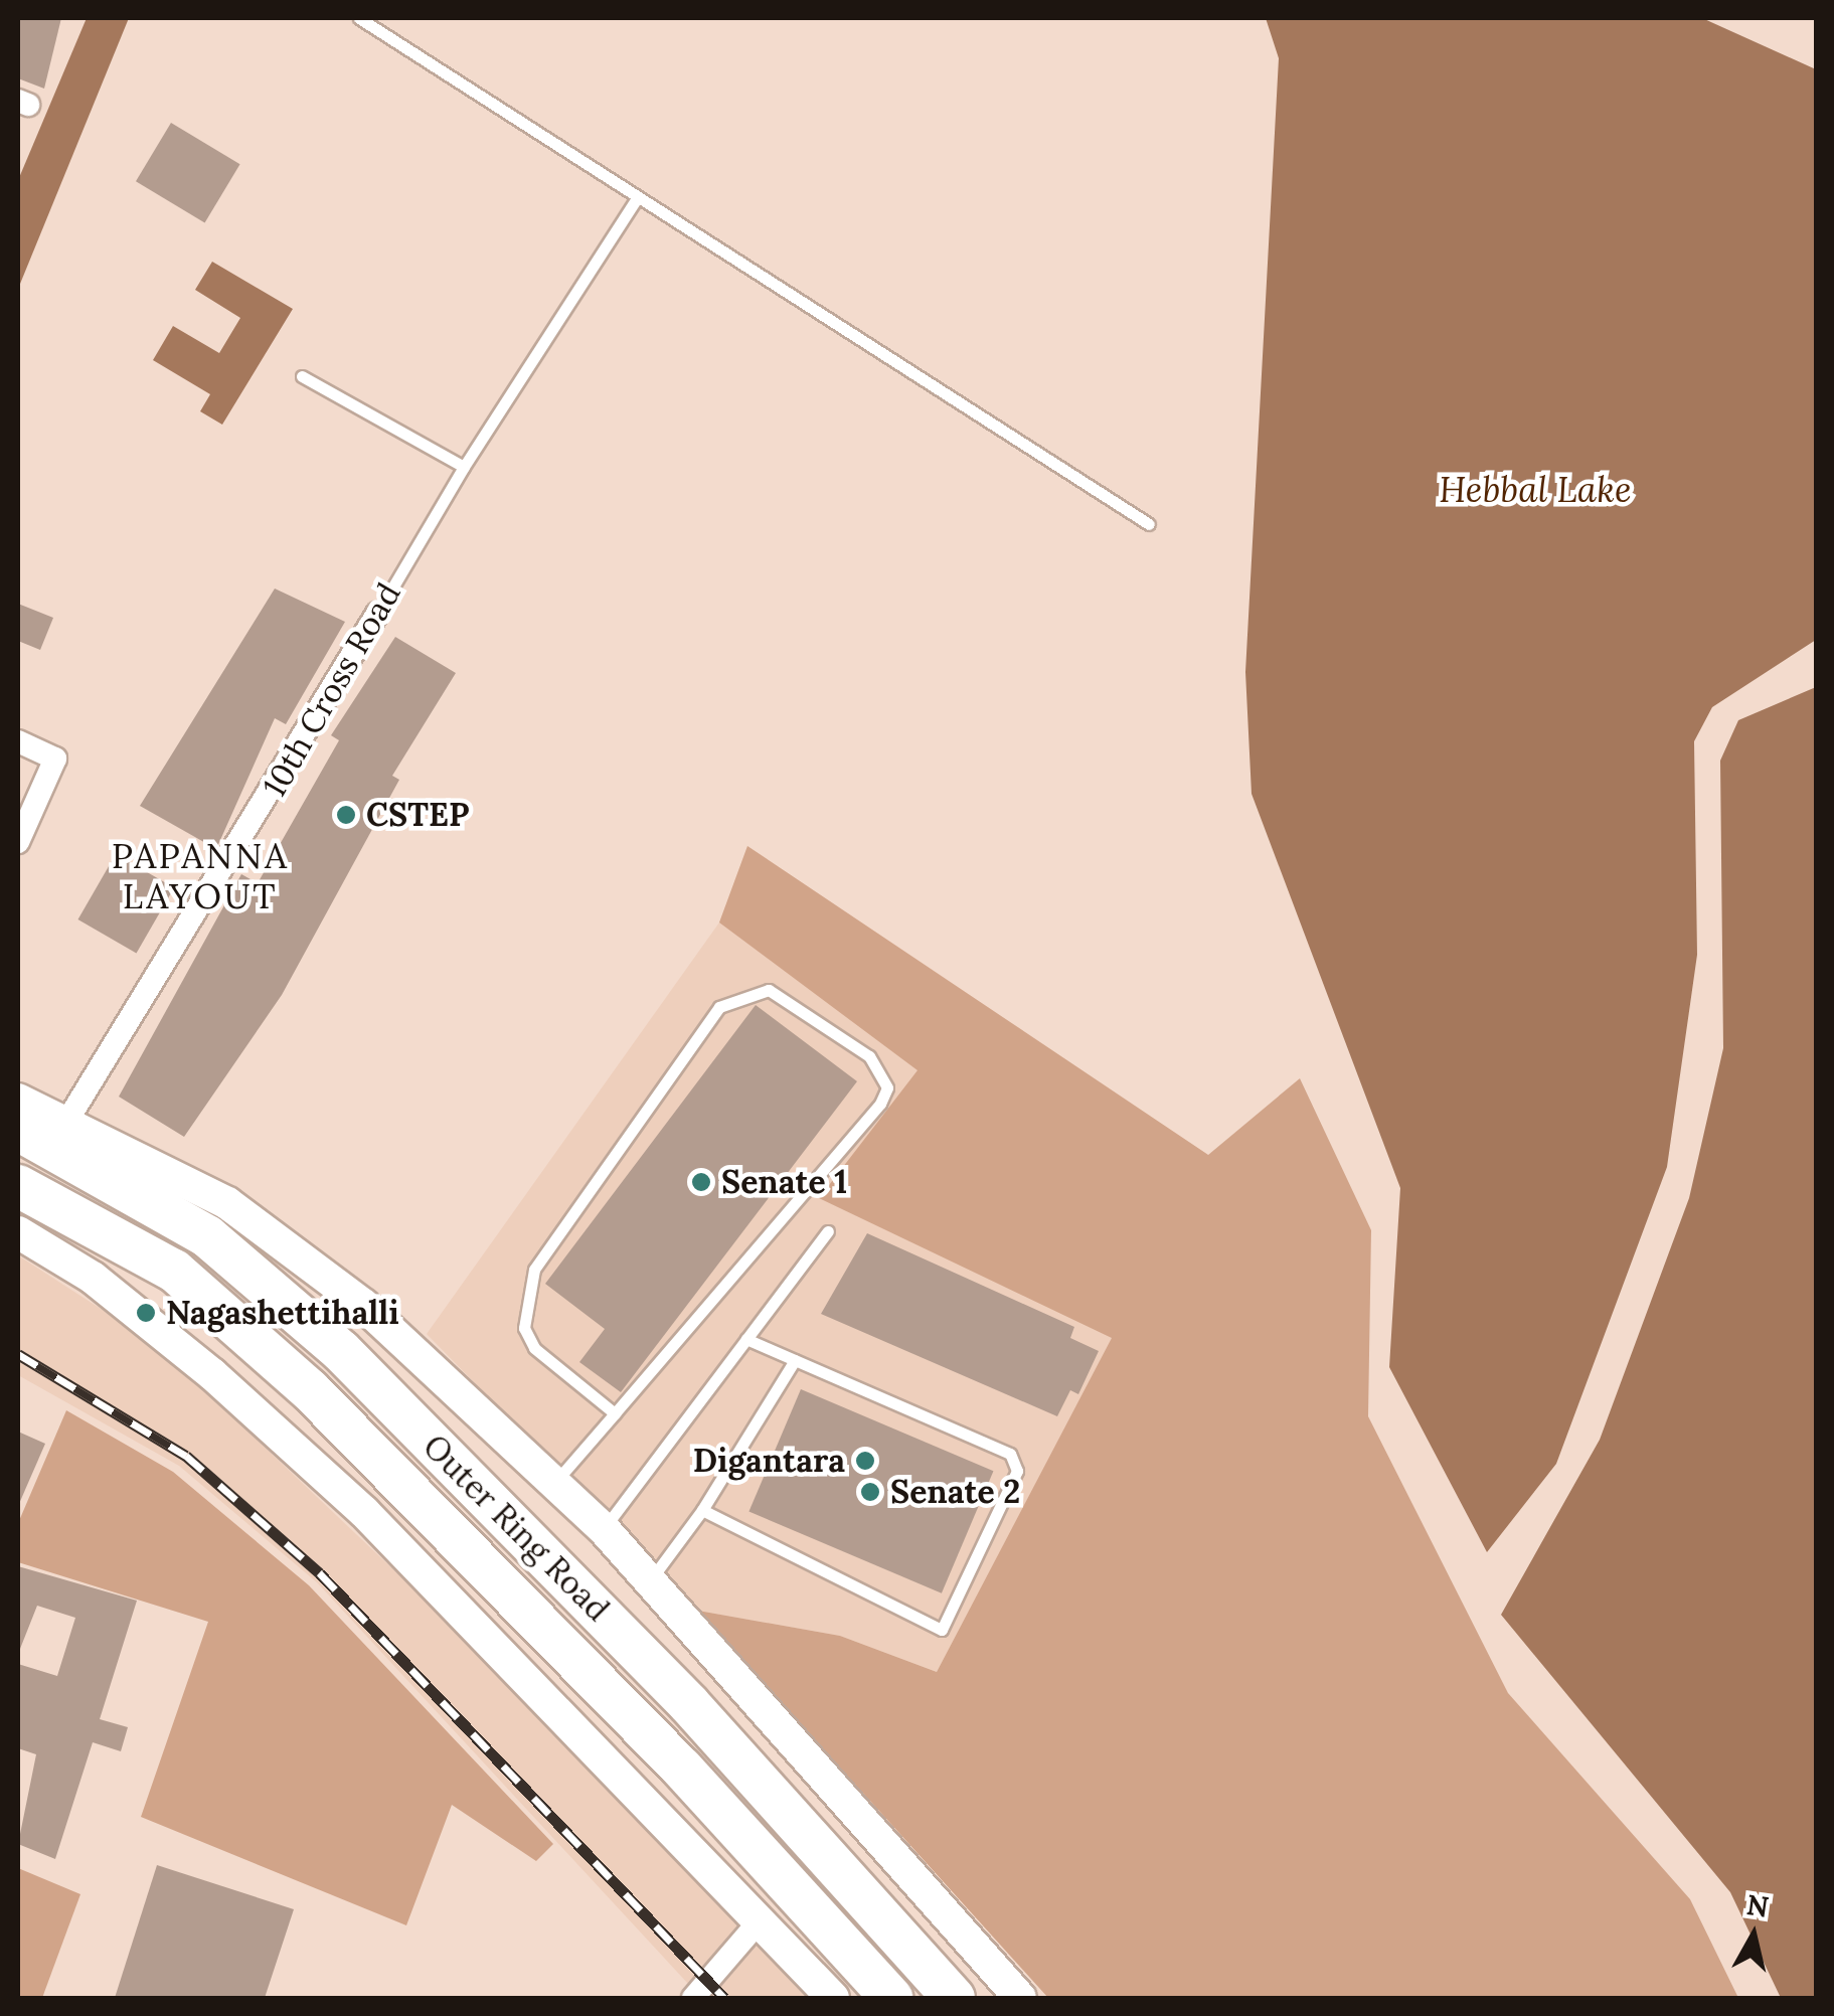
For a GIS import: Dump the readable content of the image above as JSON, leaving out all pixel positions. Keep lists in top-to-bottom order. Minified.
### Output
{"streets":{"highway":["Outer Ring Road"],"street":["10th Cross Road"]},"crossings":[["10th Cross Road","Outer Ring Road"]],"districts":["PAPANNA LAYOUT"],"water":["Hebbal Lake"],"places":["CSTEP","Senate 1","Nagashettihalli","Digantara","Senate 2"],"north":"top"}
